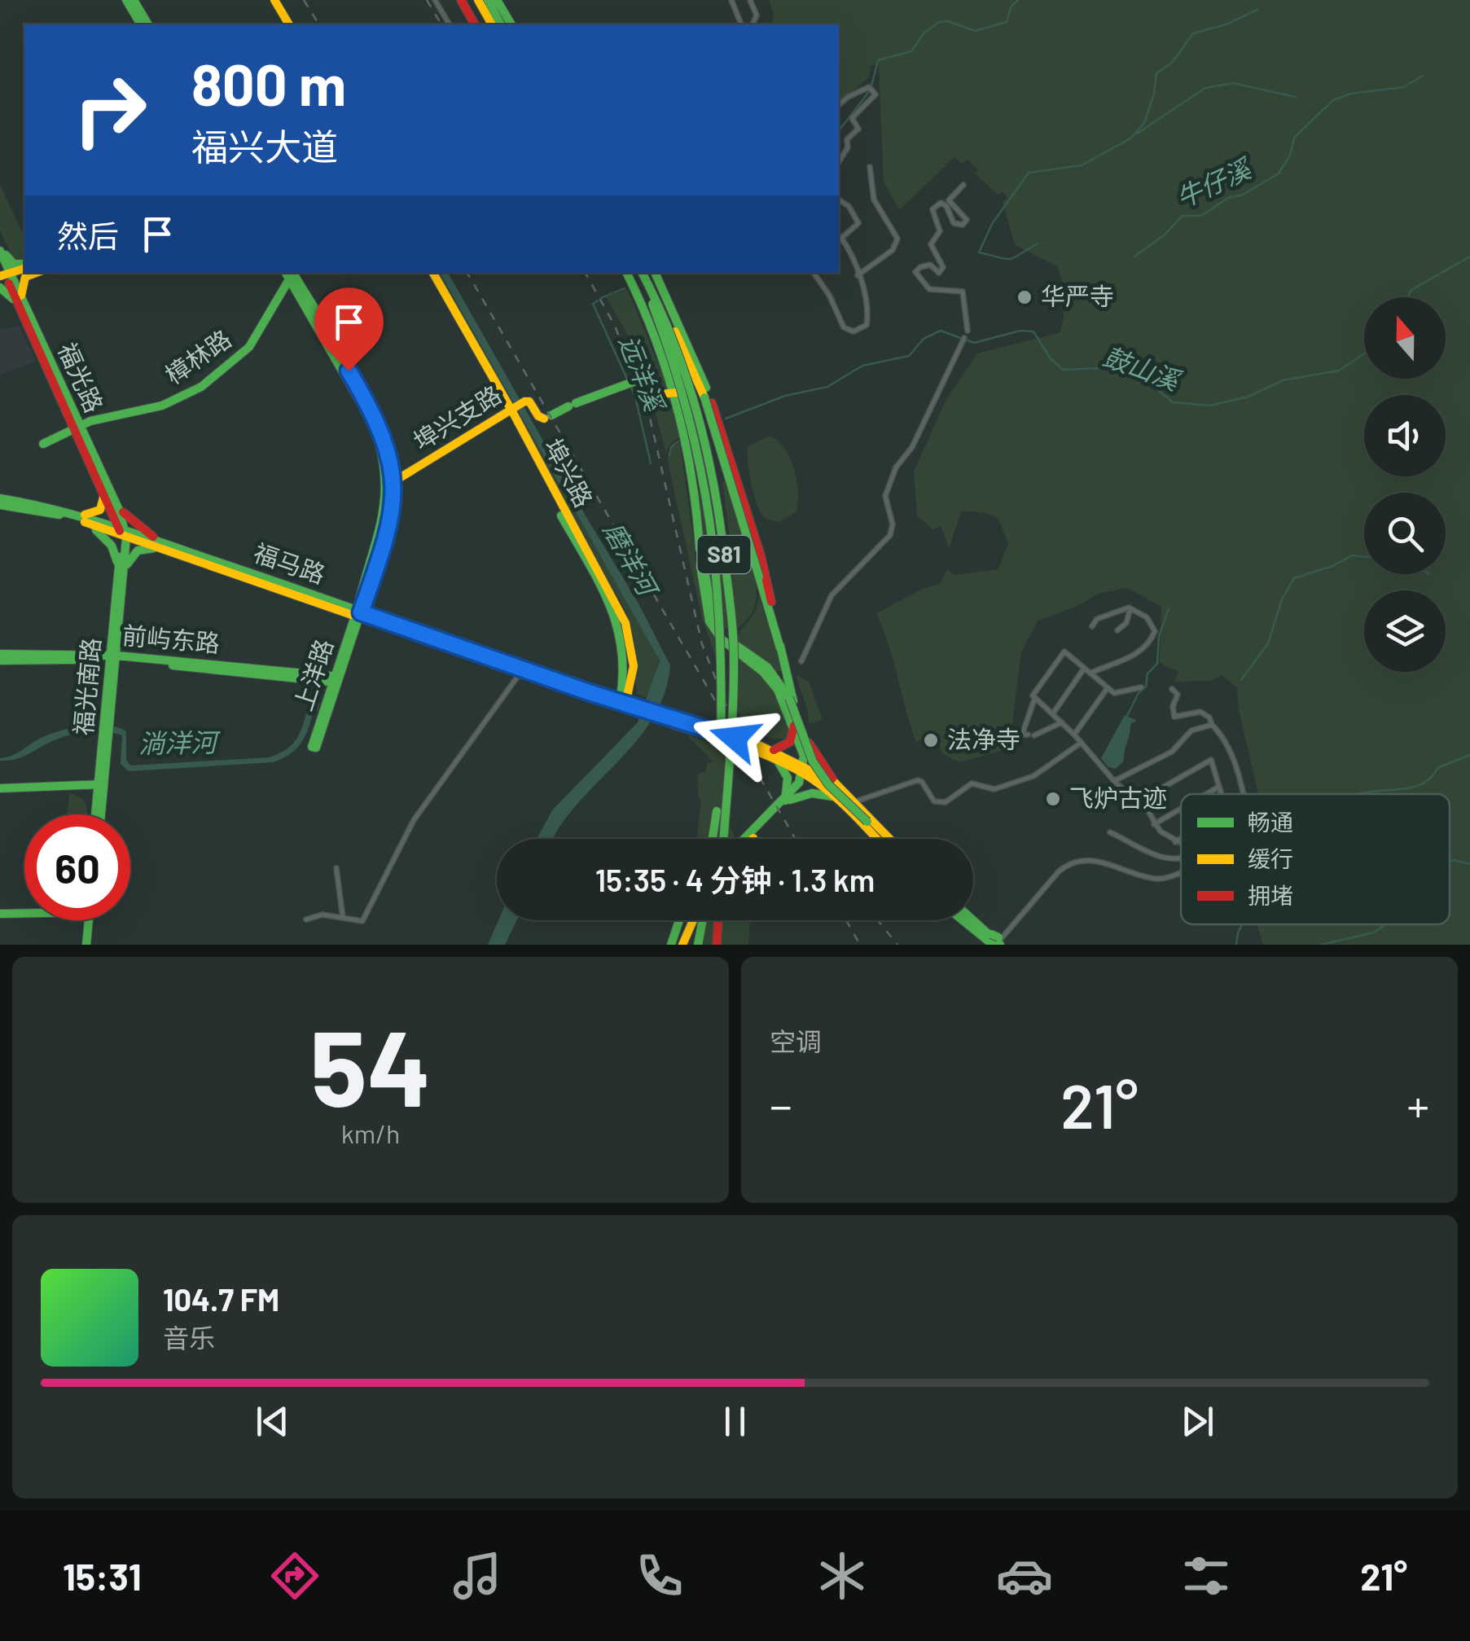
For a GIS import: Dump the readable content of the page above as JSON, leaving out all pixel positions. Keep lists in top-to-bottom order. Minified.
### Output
{"streets":{"main road":["樟林路","福光路","埠兴支路","埠兴路","S81","福马路","前屿东路","上洋路","福光南路"]},"crossings":[["樟林路","福光路"],["樟林路","上洋路"],["福光路","福马路"],["福光路","福光南路"],["埠兴支路","埠兴路"],["埠兴支路","上洋路"],["埠兴路","福马路"],["福马路","上洋路"],["福马路","福光南路"],["前屿东路","上洋路"],["前屿东路","福光南路"]],"water":["牛仔溪","鼓山溪","远洋溪","磨洋河","淌洋河"],"places":["华严寺","法净寺","飞炉古迹"],"legend":["畅通","缓行","拥堵"],"north":"top","page":{"turn":["800 m","福兴大道"],"then":"然后","limit":"60","trip":"15:35 · 4 分钟 · 1.3 km","tile":[["54","km/h"],"空调"],"heat":["−","21°","+"],"song":["104.7 FM","音乐"],"tabs":["15:31","21°"]}}
